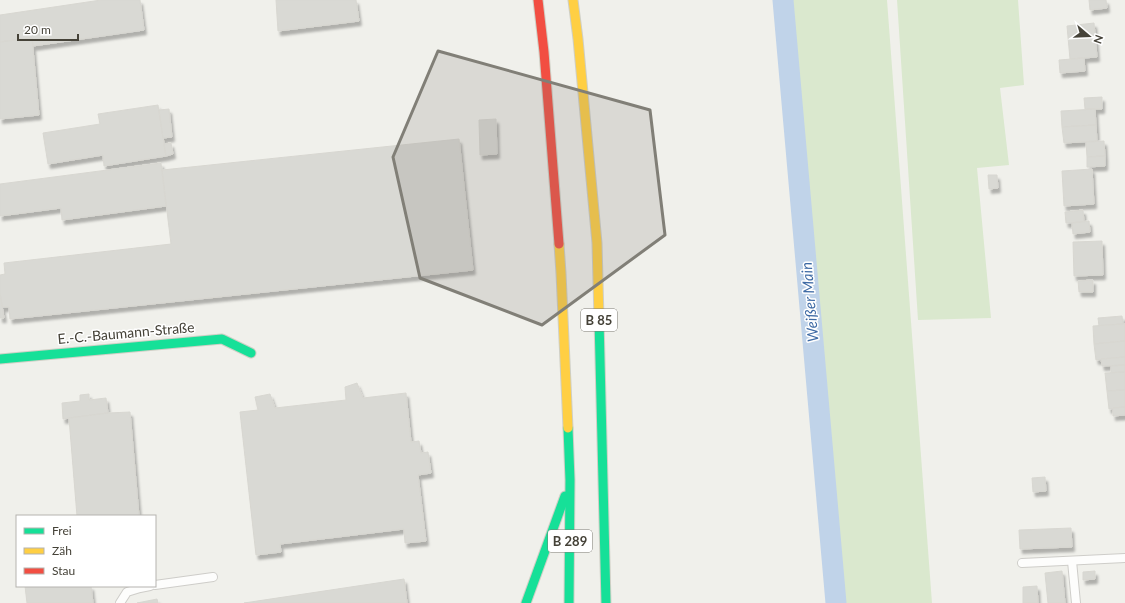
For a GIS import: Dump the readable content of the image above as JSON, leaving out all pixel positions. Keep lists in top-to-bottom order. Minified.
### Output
{"streets":{"main road":["B 85","E.-C.-Baumann-Straße","B 289"]},"crossings":[["B 85","B 289"]],"water":["Weißer Main"],"legend":["Frei","Zäh","Stau"],"scale_bar":"20 m","north":"right"}
